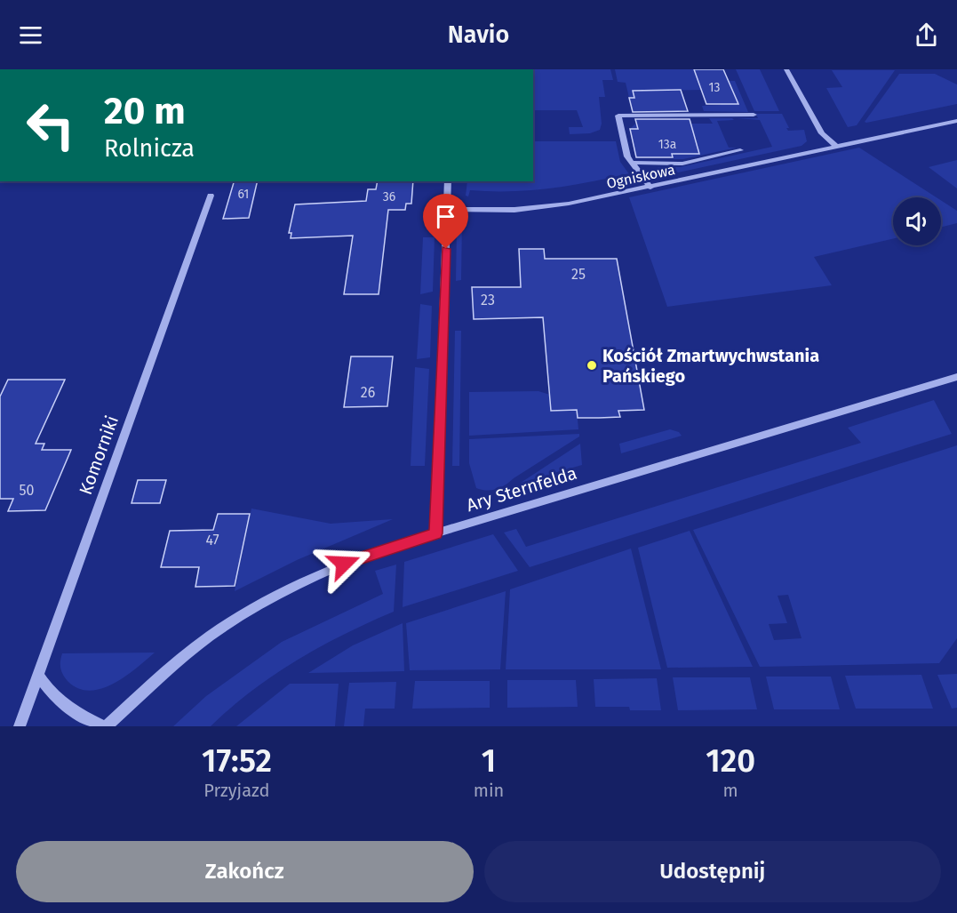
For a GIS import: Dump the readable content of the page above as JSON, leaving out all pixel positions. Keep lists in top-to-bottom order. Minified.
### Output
{"streets":{"street":["Ogniskowa","Komorniki","Ary Sternfelda"]},"places":["Kościół Zmartwychwstania Pańskiego"],"house_numbers":["13","13a","61","36","25","23","26","50","47"],"page":{"header":"Navio","turn":["20 m","Rolnicza"],"eta":["17:52","Przyjazd","1","min","120","m"],"buttons":["Zakończ","Udostępnij"]}}
